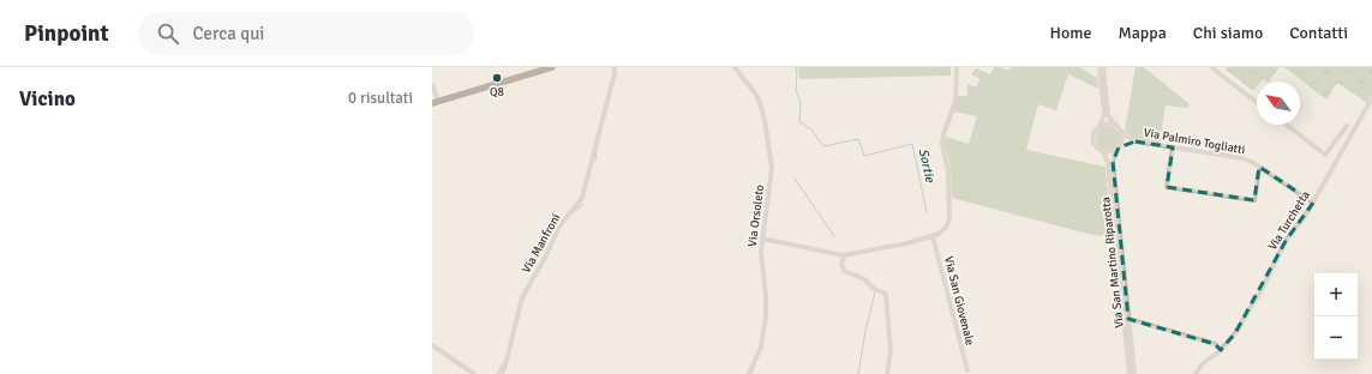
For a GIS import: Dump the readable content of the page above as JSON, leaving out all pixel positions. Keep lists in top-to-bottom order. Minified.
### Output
{"streets":{"street":["Via Palmiro Togliatti","Via Orsoleto","Via Turchetta","Via Manfroni","Via San Martino Riparotta","Via San Giovenale"]},"crossings":[["Via Palmiro Togliatti","Via Turchetta"],["Via Palmiro Togliatti","Via San Martino Riparotta"]],"water":["Sortie"],"places":["Q8"],"north":"top left","page":{"header":"Pinpoint","search":"Cerca qui","nav":["Home","Mappa","Chi siamo","Contatti"],"heading":["Vicino","0 risultati"],"map_buttons":["+","−"]}}
